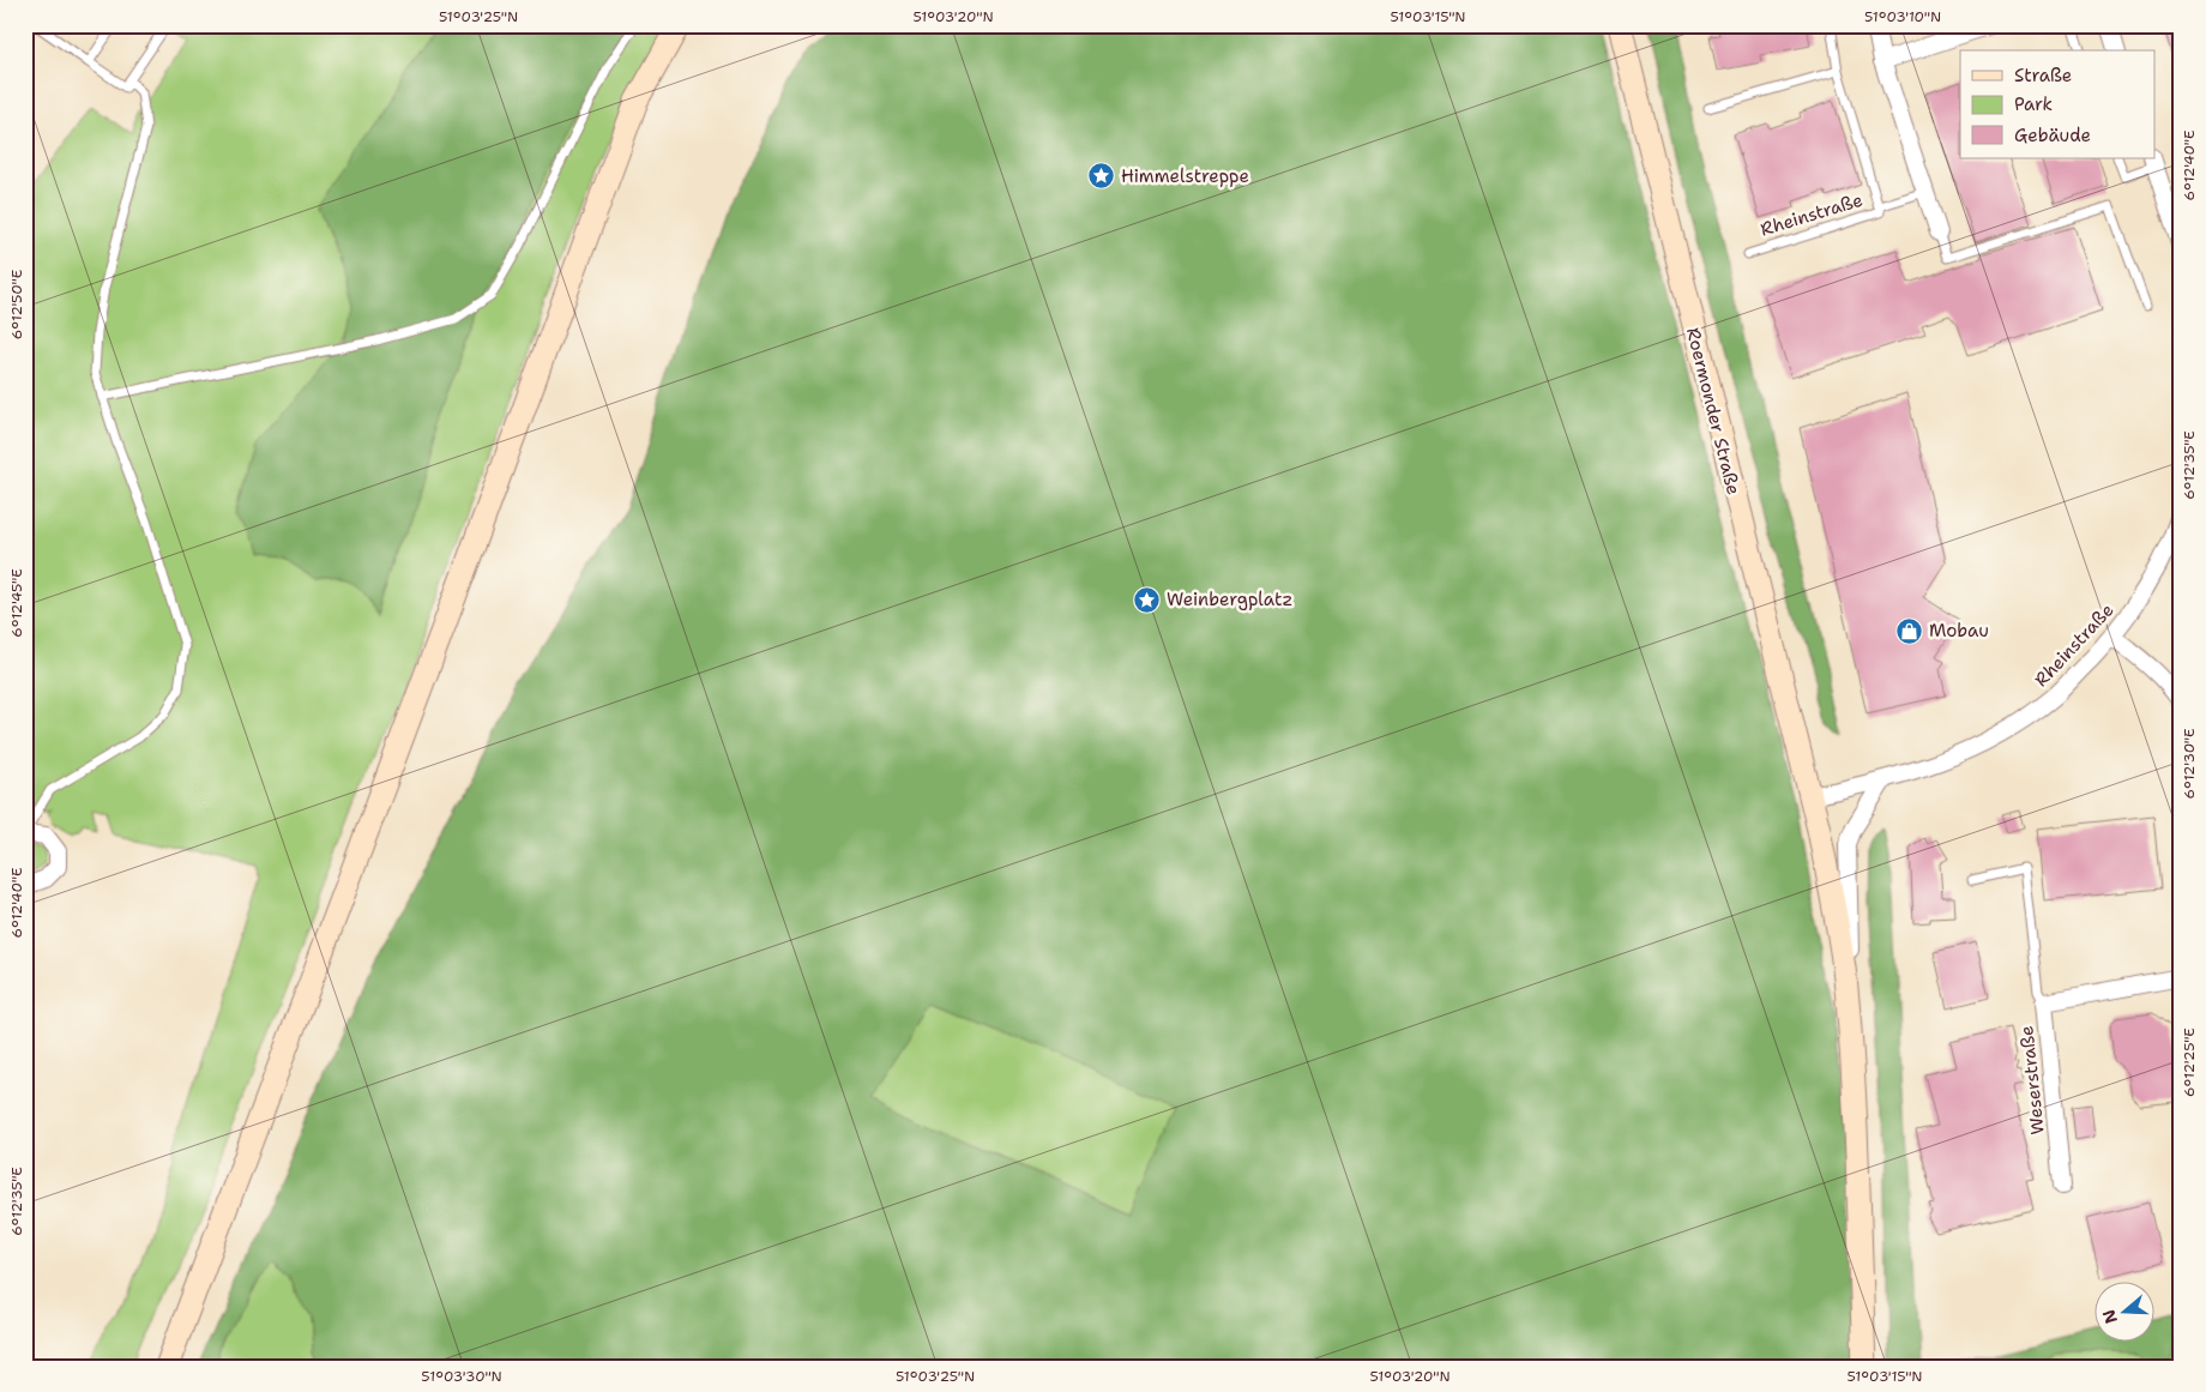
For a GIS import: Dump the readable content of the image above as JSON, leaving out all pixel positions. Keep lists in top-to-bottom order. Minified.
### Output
{"streets":{"main road":["Roermonder Straße"],"street":["Rheinstraße","Weserstraße"]},"crossings":[["Rheinstraße","Roermonder Straße"]],"places":{"place":["Himmelstreppe","Weinbergplatz"],"shop":["Mobau"]},"legend":["Straße","Park","Gebäude"],"north":"left","coordinates":["51°03'25\"N","51°03'20\"N","51°03'15\"N","51°03'10\"N","6°12'40\"E","6°12'50\"E","6°12'35\"E","6°12'45\"E","6°12'30\"E","6°12'25\"E","51°03'30\"N"]}
